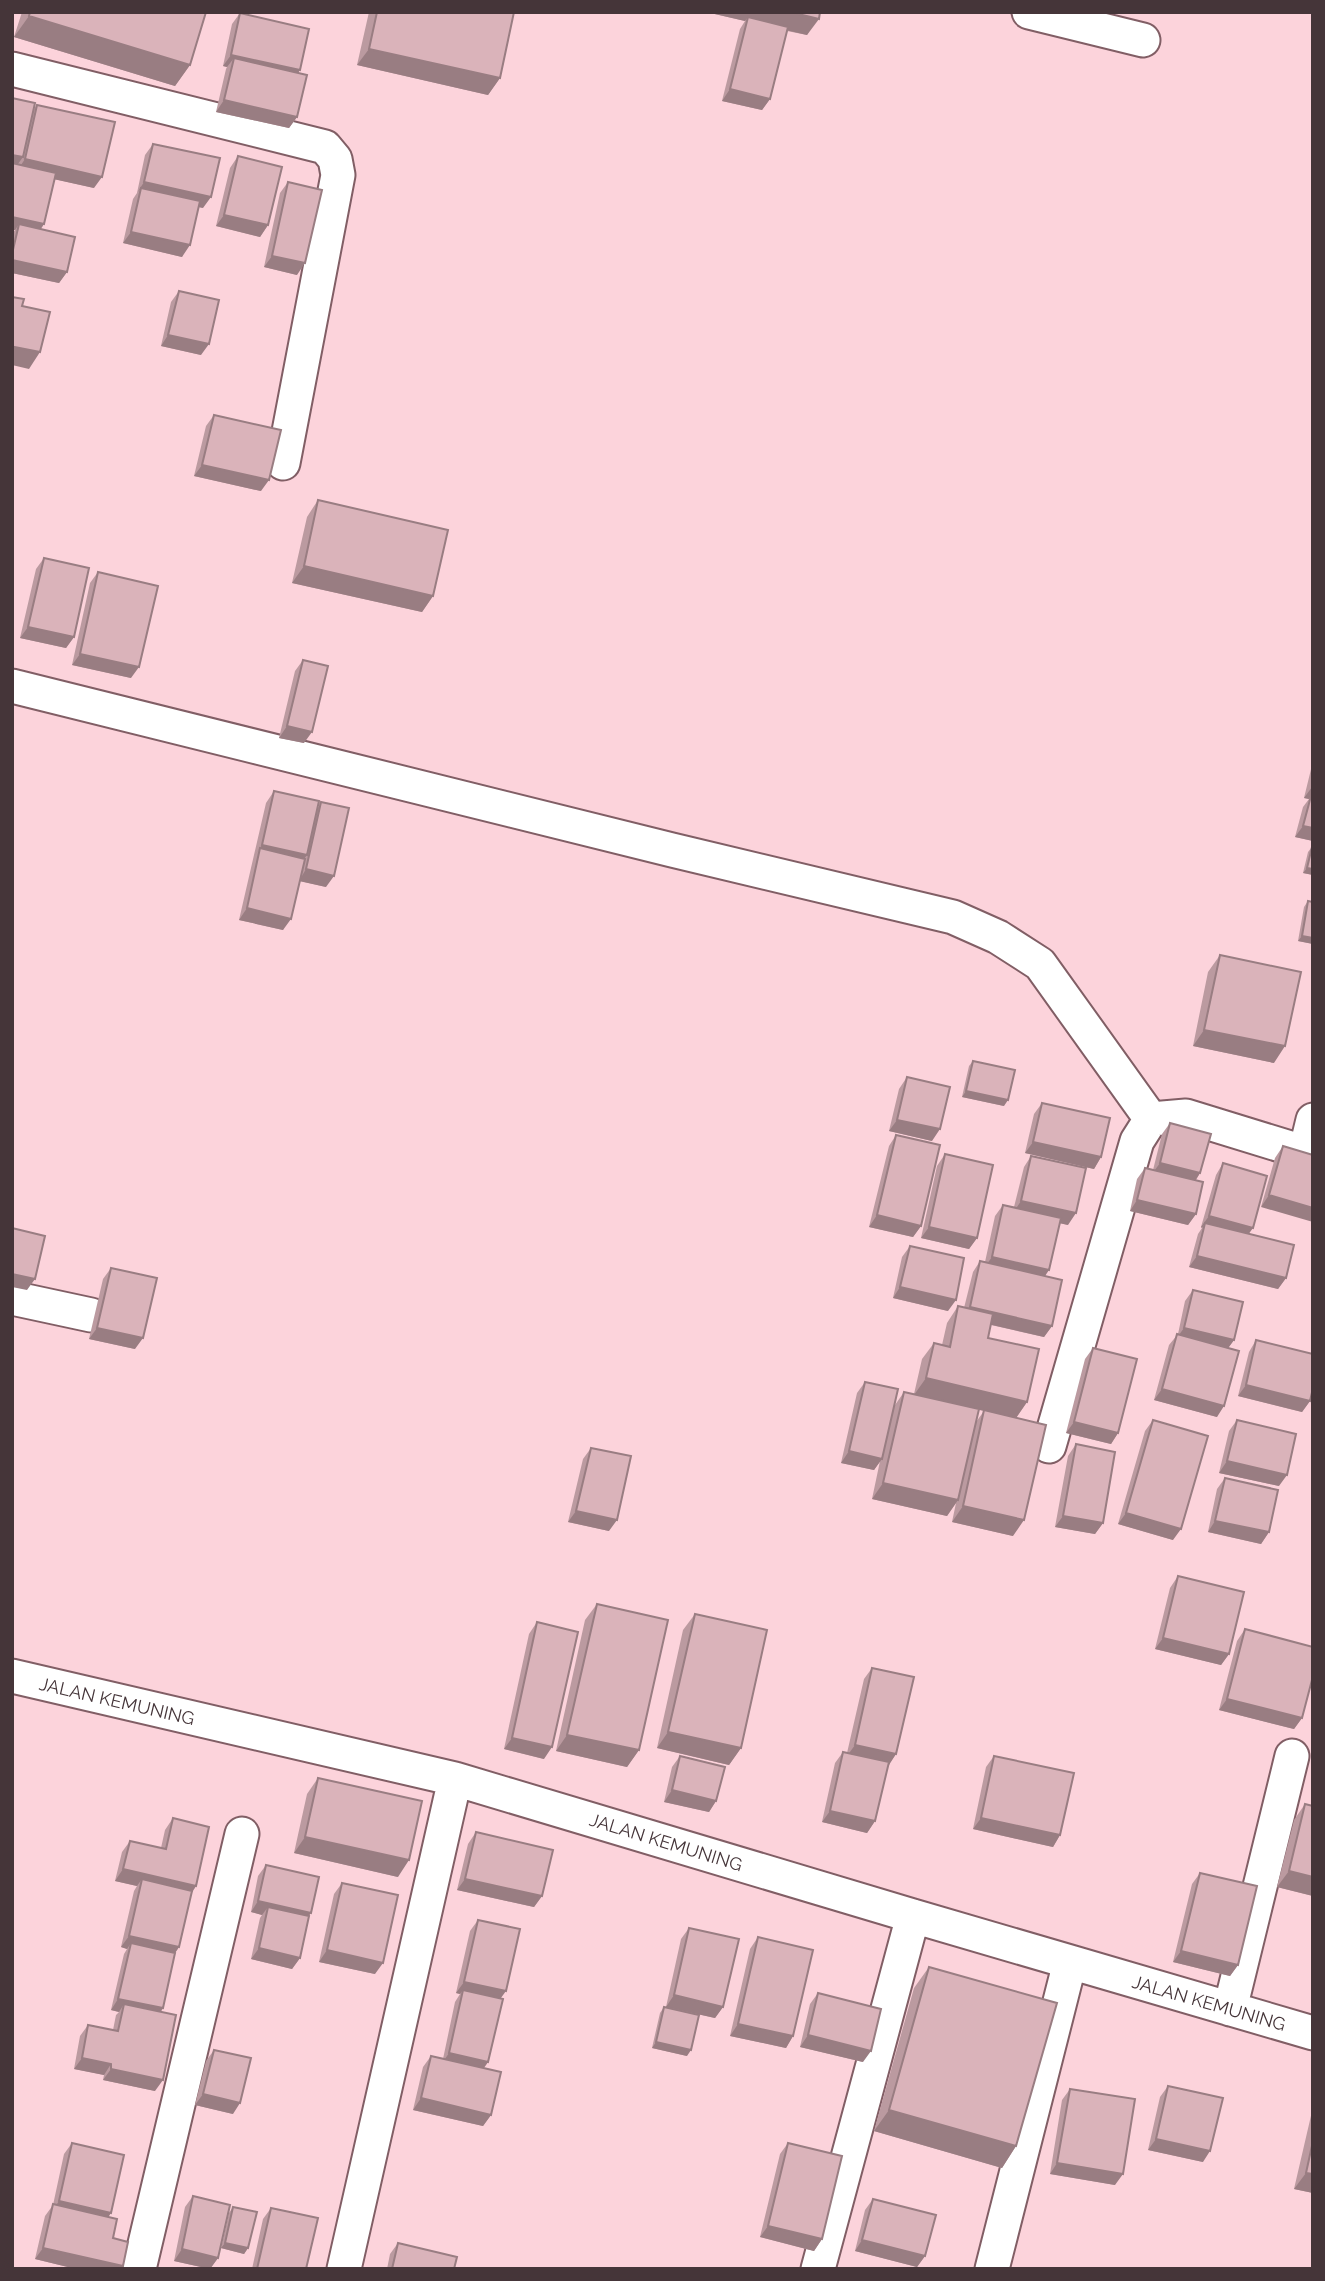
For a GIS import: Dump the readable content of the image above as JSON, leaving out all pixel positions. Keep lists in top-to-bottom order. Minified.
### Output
{"streets":{"street":["JALAN KEMUNING"]}}
